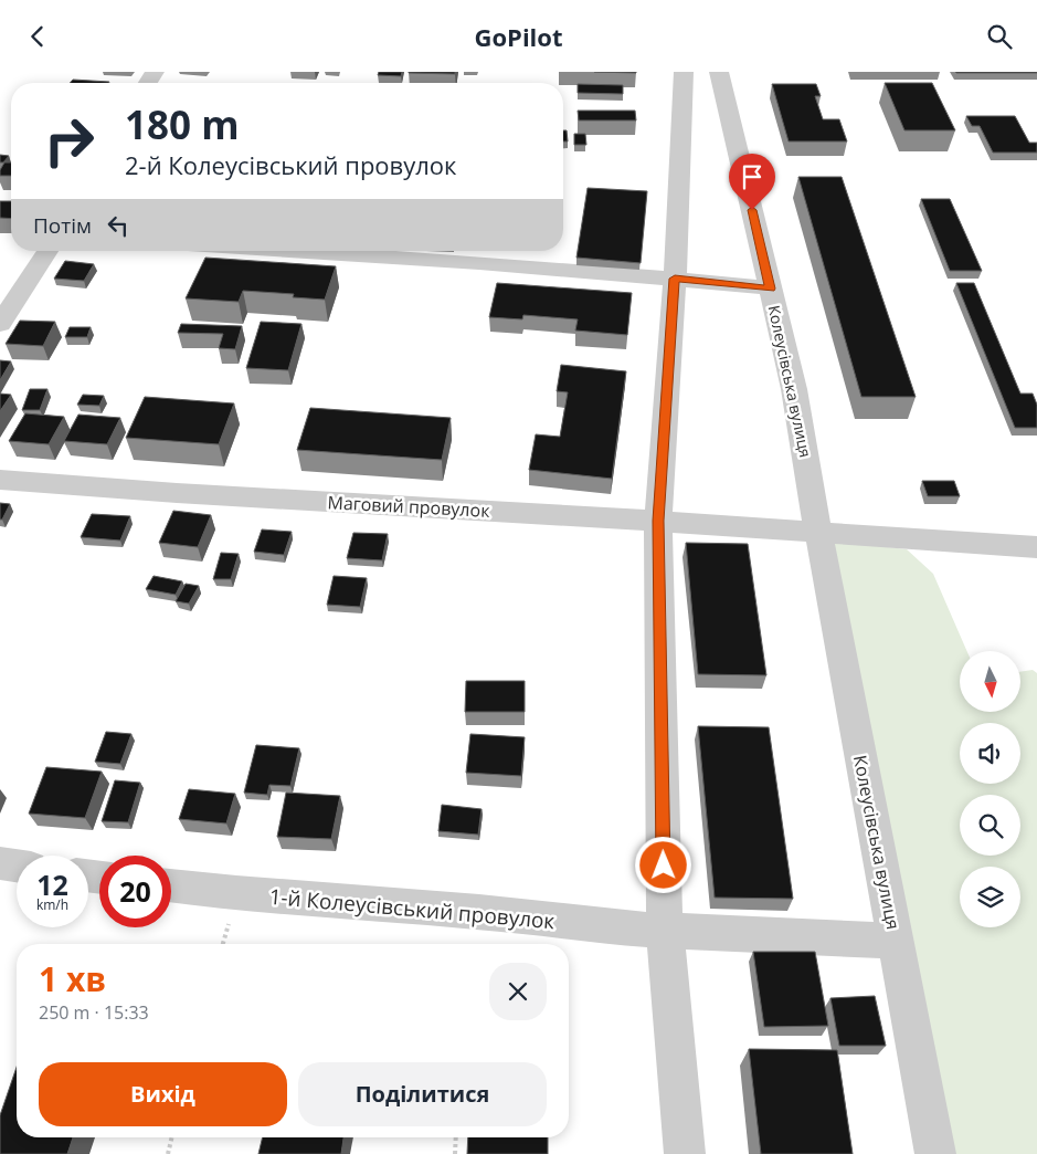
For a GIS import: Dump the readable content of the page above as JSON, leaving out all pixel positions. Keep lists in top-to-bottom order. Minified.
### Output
{"streets":{"street":["Колеусівська вулиця","Маговий провулок","1-й Колеусівський провулок"]},"crossings":[["Колеусівська вулиця","Маговий провулок"],["Колеусівська вулиця","1-й Колеусівський провулок"]],"north":"bottom","page":{"header":"GoPilot","turn":["180 m","2-й Колеусівський провулок"],"then":"Потім","speed":"12 km/h","limit":"20","heading":["1 хв","250 m · 15:33"],"buttons":["Вихід","Поділитися"]}}
